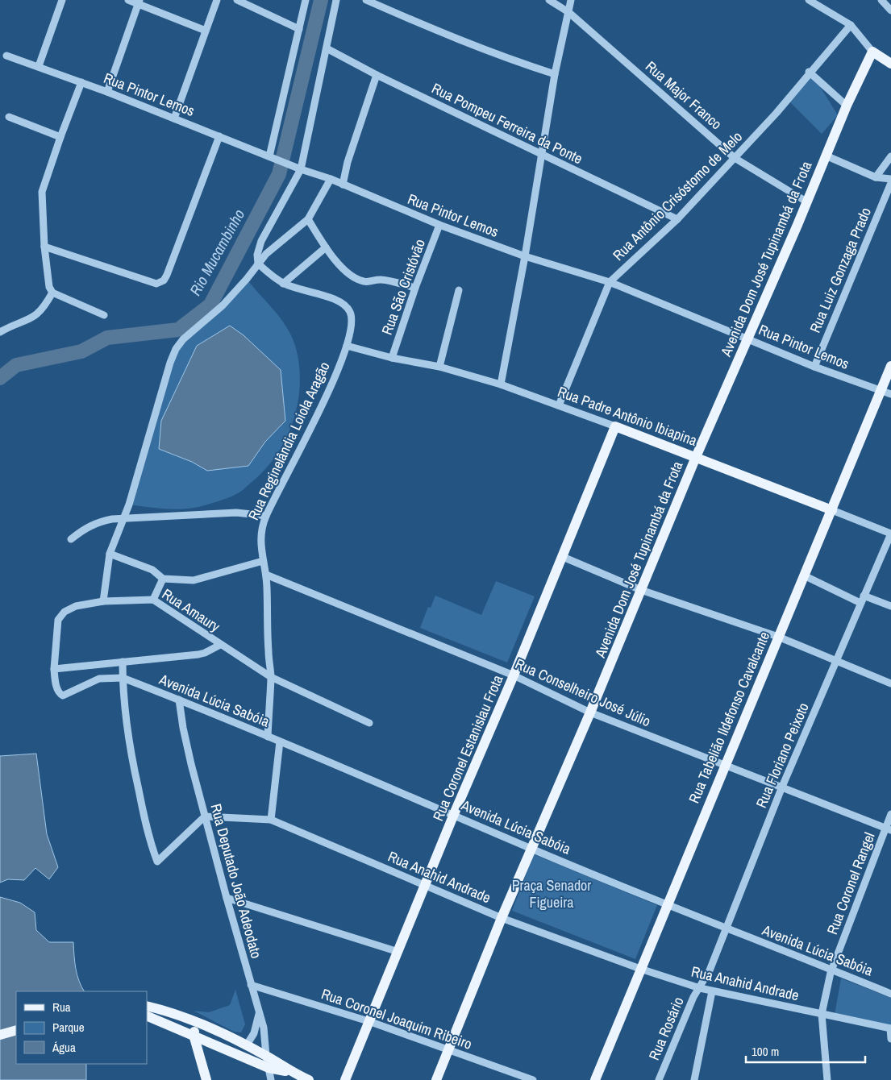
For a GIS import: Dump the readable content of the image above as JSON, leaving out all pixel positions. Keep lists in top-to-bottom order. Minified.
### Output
{"streets":{"main road":["Avenida Dom José Tupinambá da Frota","Rua Padre Antônio Ibiapina","Rua Tabelião Ildefonso Cavalcante","Rua Coronel Estanislau Frota"],"street":["Rua Pintor Lemos","Rua Major Franco","Rua Pompeu Ferreira da Ponte","Rua Antônio Crisóstomo de Melo","Rua Luiz Gonzaga Prado","Rua São Cristóvão","Rua Reginelândia Loiola Aragão","Rua Amaury","Rua Conselheiro José Júlio","Avenida Lúcia Sabóia","Rua Floriano Peixoto","Rua Anahid Andrade","Rua Deputado João Adeodato","Rua Coronel Rangel","Rua Coronel Joaquim Ribeiro","Rua Rosário"]},"crossings":[["Rua Pintor Lemos","Rua Antônio Crisóstomo de Melo"],["Rua Pintor Lemos","Avenida Dom José Tupinambá da Frota"],["Rua Pintor Lemos","Rua Luiz Gonzaga Prado"],["Rua Pintor Lemos","Rua São Cristóvão"],["Rua Pintor Lemos","Rua Tabelião Ildefonso Cavalcante"],["Rua Major Franco","Rua Antônio Crisóstomo de Melo"],["Rua Major Franco","Avenida Dom José Tupinambá da Frota"],["Rua Pompeu Ferreira da Ponte","Rua Antônio Crisóstomo de Melo"],["Rua Antônio Crisóstomo de Melo","Rua Padre Antônio Ibiapina"],["Avenida Dom José Tupinambá da Frota","Rua Padre Antônio Ibiapina"],["Avenida Dom José Tupinambá da Frota","Rua Conselheiro José Júlio"],["Avenida Dom José Tupinambá da Frota","Avenida Lúcia Sabóia"],["Avenida Dom José Tupinambá da Frota","Rua Anahid Andrade"],["Avenida Dom José Tupinambá da Frota","Rua Coronel Joaquim Ribeiro"],["Rua São Cristóvão","Rua Padre Antônio Ibiapina"],["Rua Padre Antônio Ibiapina","Rua Reginelândia Loiola Aragão"],["Rua Padre Antônio Ibiapina","Rua Tabelião Ildefonso Cavalcante"],["Rua Padre Antônio Ibiapina","Rua Coronel Estanislau Frota"],["Rua Padre Antônio Ibiapina","Rua Floriano Peixoto"],["Rua Reginelândia Loiola Aragão","Rua Amaury"],["Rua Reginelândia Loiola Aragão","Rua Conselheiro José Júlio"],["Rua Reginelândia Loiola Aragão","Avenida Lúcia Sabóia"],["Rua Amaury","Avenida Lúcia Sabóia"],["Rua Conselheiro José Júlio","Rua Tabelião Ildefonso Cavalcante"],["Rua Conselheiro José Júlio","Rua Coronel Estanislau Frota"],["Rua Conselheiro José Júlio","Rua Floriano Peixoto"],["Rua Conselheiro José Júlio","Rua Coronel Rangel"],["Avenida Lúcia Sabóia","Rua Tabelião Ildefonso Cavalcante"],["Avenida Lúcia Sabóia","Rua Coronel Estanislau Frota"],["Avenida Lúcia Sabóia","Rua Floriano Peixoto"],["Avenida Lúcia Sabóia","Rua Deputado João Adeodato"],["Avenida Lúcia Sabóia","Rua Coronel Rangel"],["Rua Tabelião Ildefonso Cavalcante","Rua Anahid Andrade"],["Rua Coronel Estanislau Frota","Rua Anahid Andrade"],["Rua Coronel Estanislau Frota","Rua Coronel Joaquim Ribeiro"],["Rua Floriano Peixoto","Rua Anahid Andrade"],["Rua Floriano Peixoto","Rua Rosário"],["Rua Anahid Andrade","Rua Deputado João Adeodato"],["Rua Anahid Andrade","Rua Coronel Rangel"],["Rua Anahid Andrade","Rua Rosário"],["Rua Deputado João Adeodato","Rua Coronel Joaquim Ribeiro"]],"water":["Rio Mucambinho"],"parks":["Praça Senador Figueira"],"legend":["Rua","Parque","Água"],"scale_bar":"100 m"}
